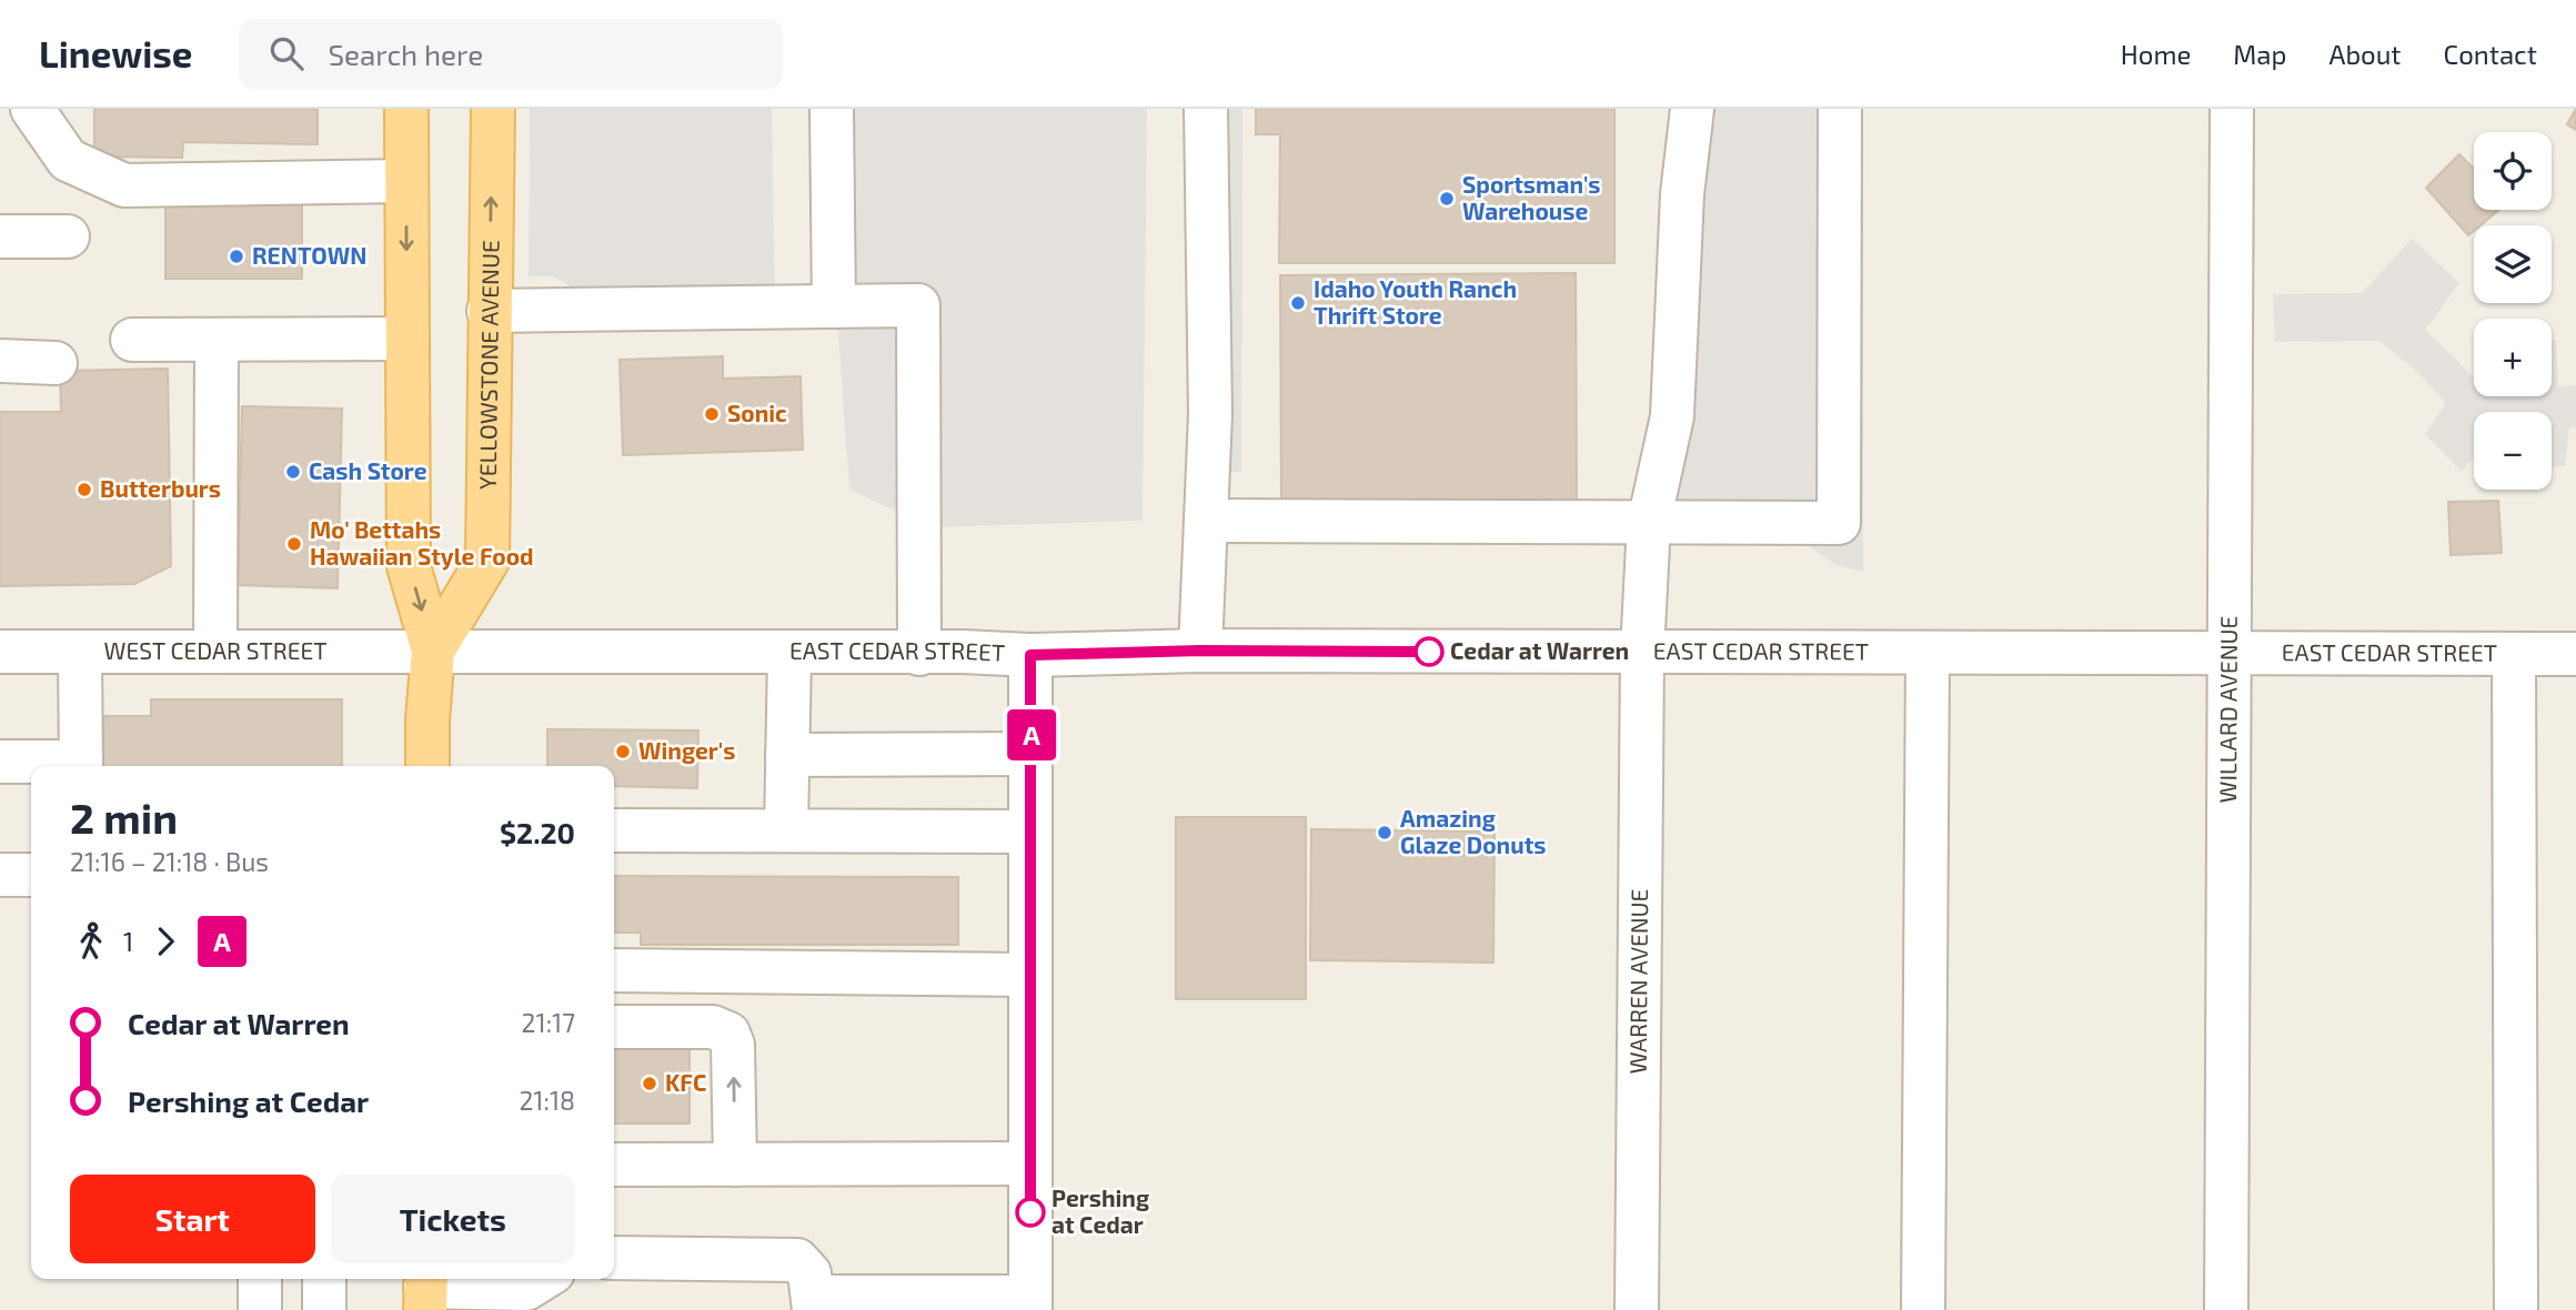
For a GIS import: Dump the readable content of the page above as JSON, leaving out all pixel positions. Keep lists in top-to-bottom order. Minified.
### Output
{"streets":{"main road":["YELLOWSTONE AVENUE"],"street":["WEST CEDAR STREET","EAST CEDAR STREET","WILLARD AVENUE","WARREN AVENUE"]},"crossings":[["YELLOWSTONE AVENUE","WEST CEDAR STREET"],["YELLOWSTONE AVENUE","EAST CEDAR STREET"],["WEST CEDAR STREET","EAST CEDAR STREET"],["EAST CEDAR STREET","WILLARD AVENUE"],["EAST CEDAR STREET","WARREN AVENUE"]],"places":["Sportsman's Warehouse","RENTOWN","Idaho Youth Ranch Thrift Store","Sonic","Cash Store","Butterburs","Mo' Bettahs Hawaiian Style Food","Cedar at Warren","Winger's","Amazing Glaze Donuts","KFC","Pershing at Cedar"],"lines":["bus line A"],"page":{"header":"Linewise","search":"Search here","nav":["Home","Map","About","Contact"],"on_map":"A","map_buttons":["+","−"],"heading":["2 min","21:16 – 21:18 · Bus","$2.20"],"legs":["1","A"],"list":[{"name":"Cedar at Warren","value":"21:17"},{"name":"Pershing at Cedar","value":"21:18"}],"buttons":["Start","Tickets"]}}
